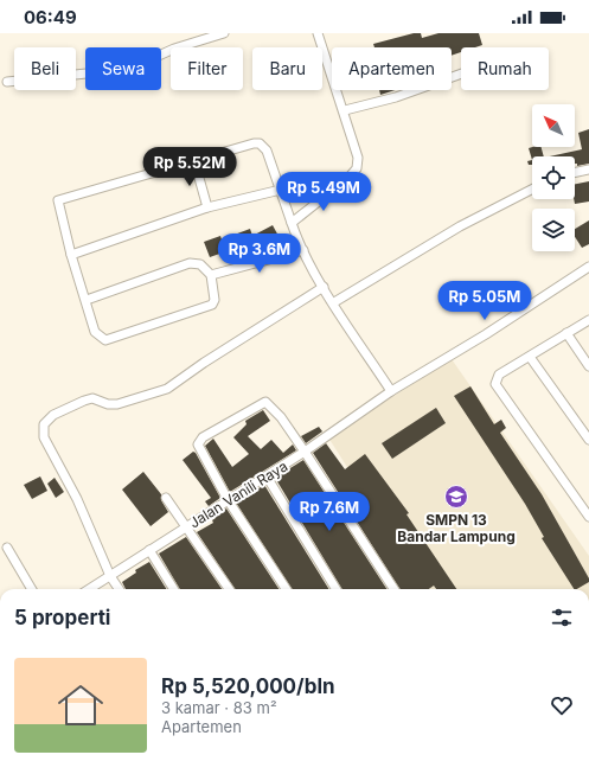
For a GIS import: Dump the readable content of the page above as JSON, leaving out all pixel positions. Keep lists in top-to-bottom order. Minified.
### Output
{"streets":{"street":["Jalan Vanili Raya"]},"places":{"school or university":["SMPN 13 Bandar Lampung"]},"north":"top left","page":{"status":"06:49","chip":["Beli","Sewa","Filter","Baru","Apartemen","Rumah"],"price":["Rp 5.52M","Rp 5.49M","Rp 3.6M","Rp 5.05M","Rp 7.6M"],"heading":"5 properti","list":[{"name":"Rp 5,520,000/bln","note":"3 kamar · 83 m² · Apartemen"}]}}
